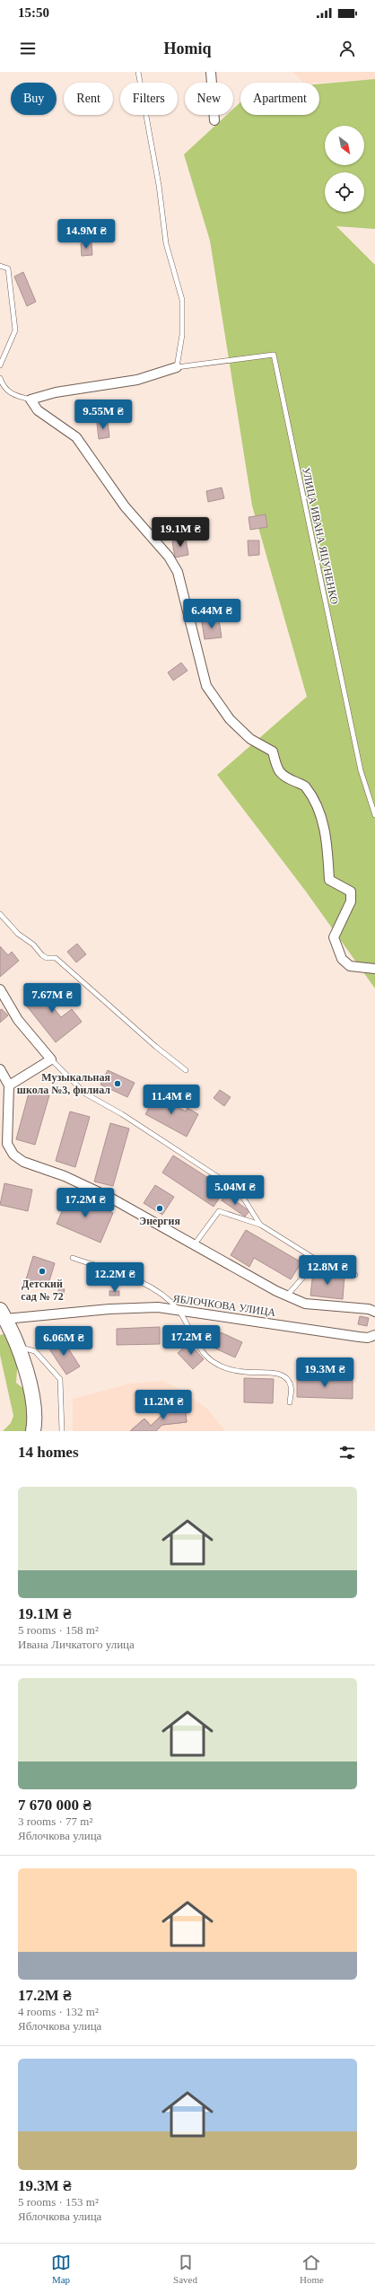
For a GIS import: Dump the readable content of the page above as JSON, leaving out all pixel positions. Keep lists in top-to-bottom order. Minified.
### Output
{"streets":{"street":["ЯБЛОЧКОВА УЛИЦА"],"lane":["УЛИЦА ИВАНА ЯЦУНЕНКО"]},"places":["Музыкальная школа №3, филиал","Энергия","Детский сад № 72"],"north":"bottom right","page":{"status":"15:50","header":"Homiq","chip":["Buy","Rent","Filters","New","Apartment"],"price":["14.9M ₴","9.55M ₴","19.1M ₴","6.44M ₴","7.67M ₴","11.4M ₴","5.04M ₴","17.2M ₴","12.8M ₴","12.2M ₴","17.2M ₴","6.06M ₴","19.3M ₴","11.2M ₴"],"heading":"14 homes","list":[{"name":"19.1M ₴","note":"5 rooms · 158 m² · Ивана Личкатого улица"},{"name":"7 670 000 ₴","note":"3 rooms · 77 m² · Яблочкова улица"},{"name":"17.2M ₴","note":"4 rooms · 132 m² · Яблочкова улица"},{"name":"19.3M ₴","note":"5 rooms · 153 m² · Яблочкова улица"}],"tabs":["Map","Saved","Home"]}}
